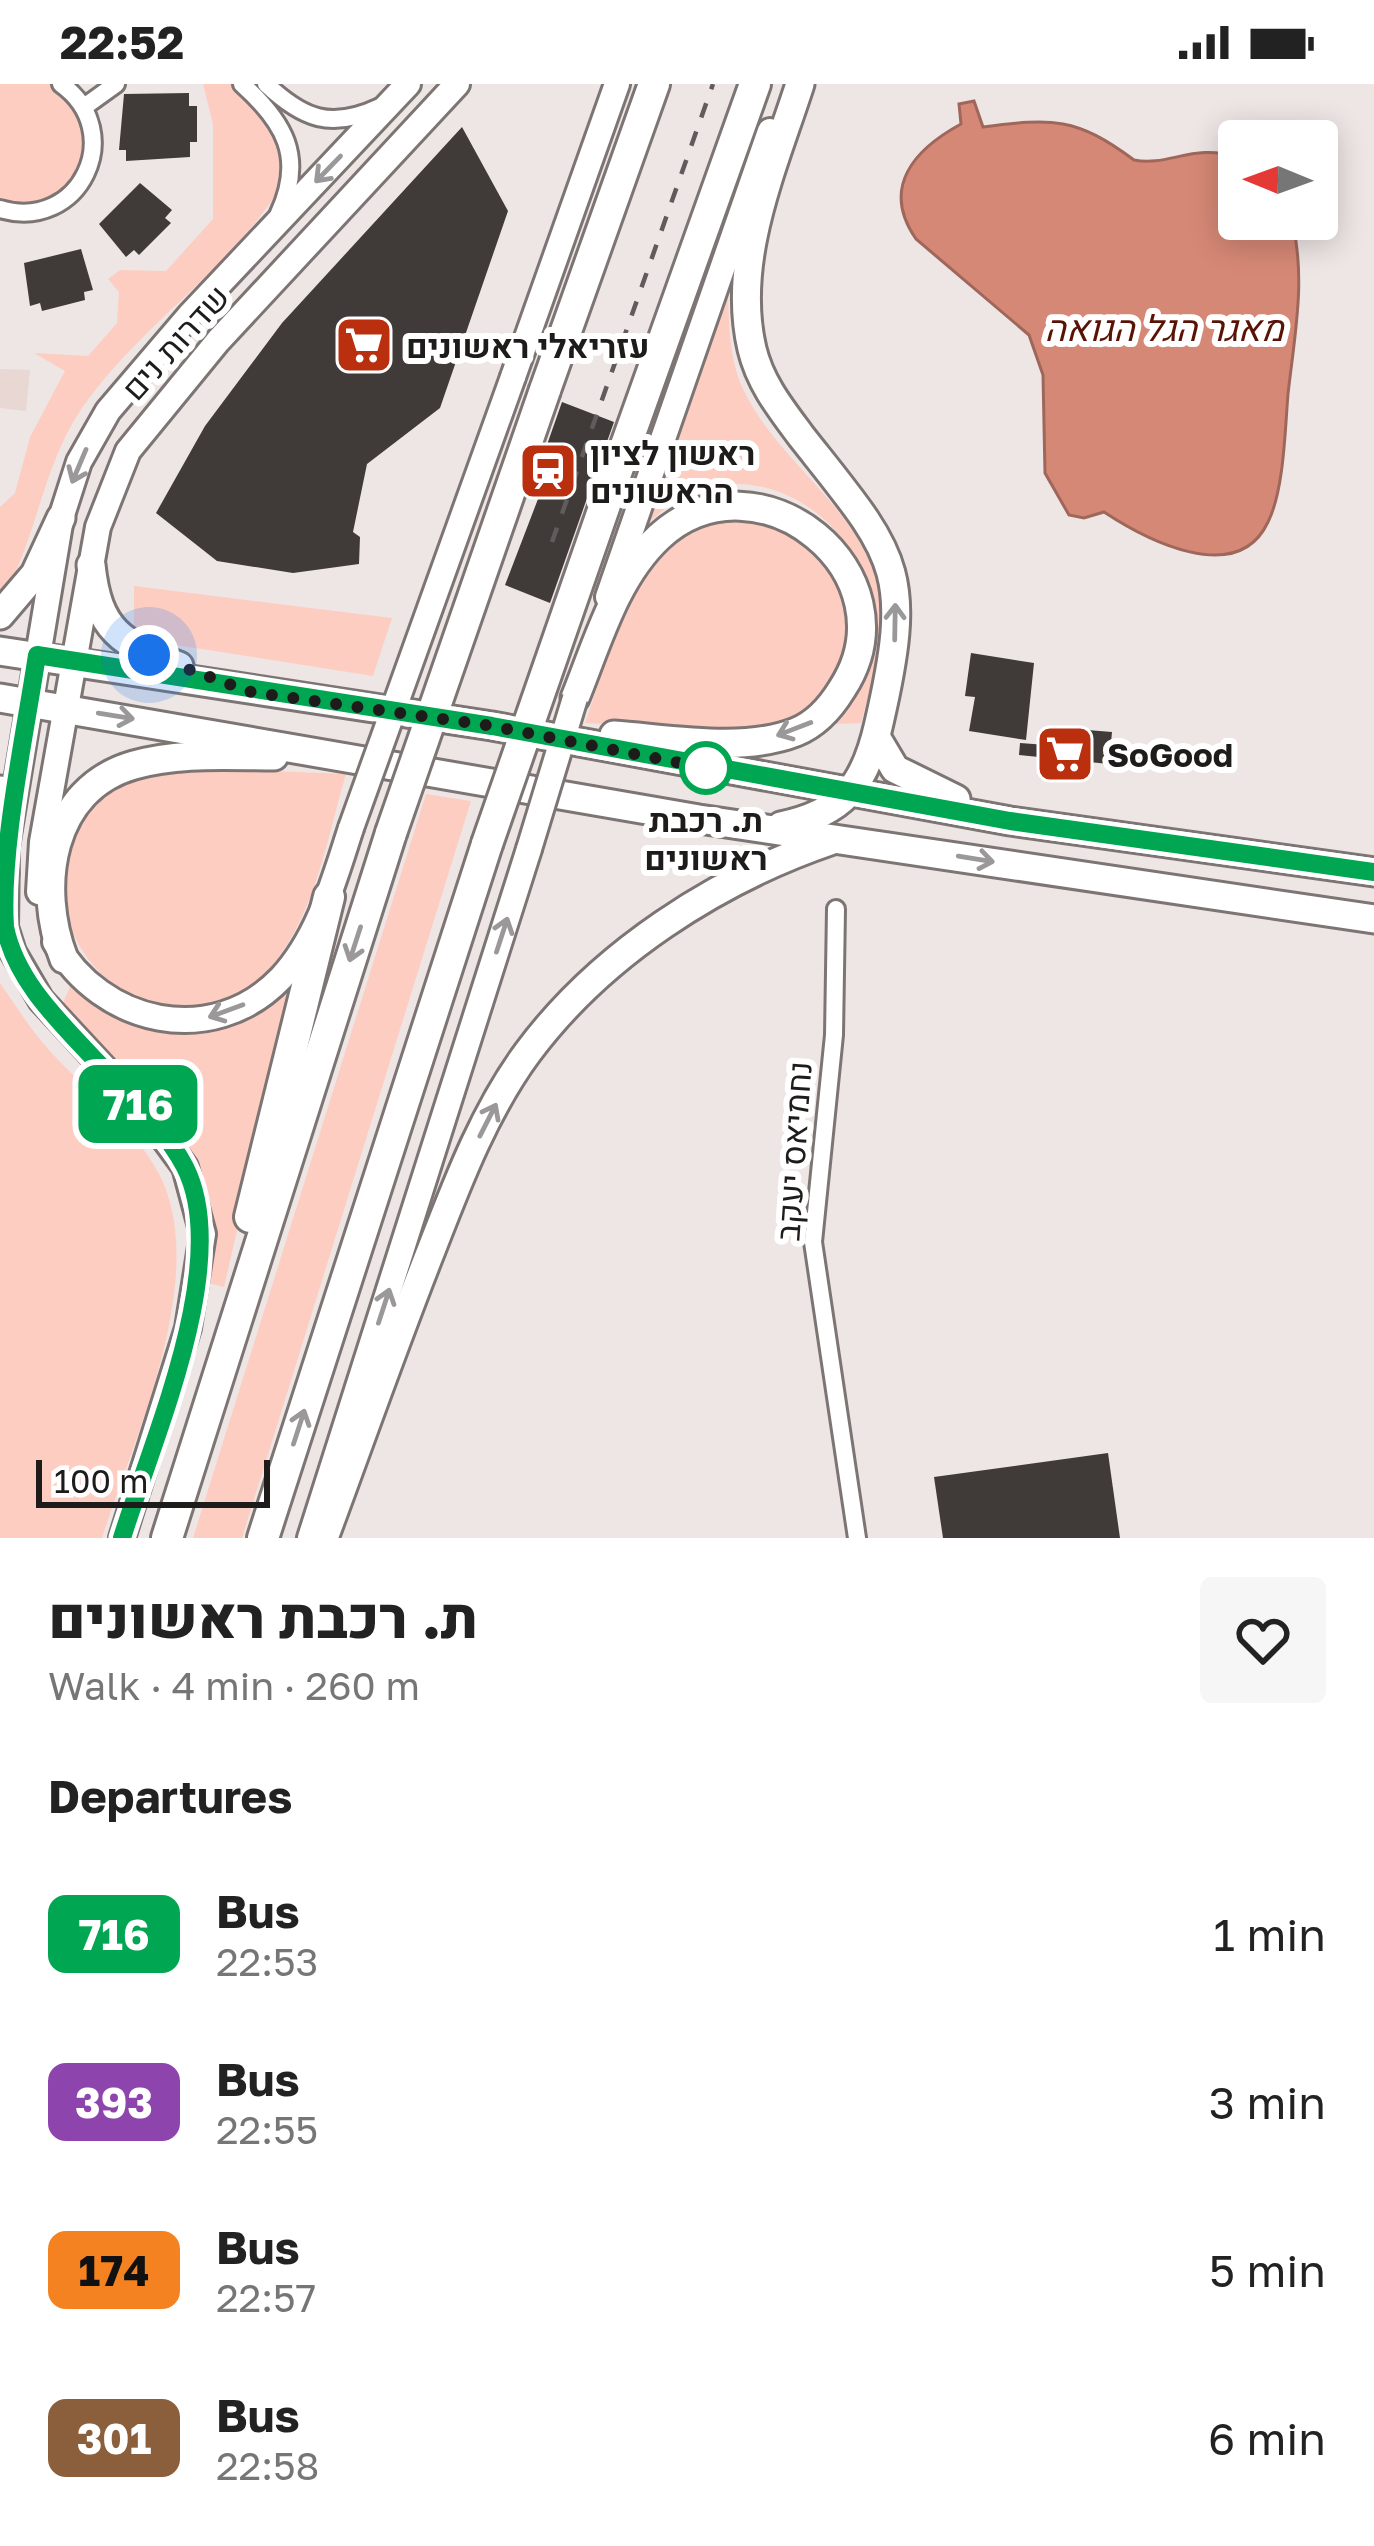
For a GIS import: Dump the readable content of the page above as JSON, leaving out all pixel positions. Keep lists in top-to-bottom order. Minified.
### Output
{"streets":{"main road":["שדרות נים"],"street":["נחמיאס יעקב"]},"water":["מאגר הגל הגואה"],"places":{"supermarket":["עזריאלי ראשונים","SoGood"],"station":["ראשון לציון הראשונים"],"other":["ת. רכבת ראשונים"]},"lines":["bus line 716"],"scale_bar":"100 m","north":"left","page":{"status":"22:52","on_map":"716","scale":"100 m","heading":[["ת. רכבת ראשונים","Walk · 4 min · 260 m"],"Departures"],"list":[{"mark":"716","name":"Bus","note":"22:53","value":"1 min"},{"mark":"393","name":"Bus","note":"22:55","value":"3 min"},{"mark":"174","name":"Bus","note":"22:57","value":"5 min"},{"mark":"301","name":"Bus","note":"22:58","value":"6 min"}]}}
